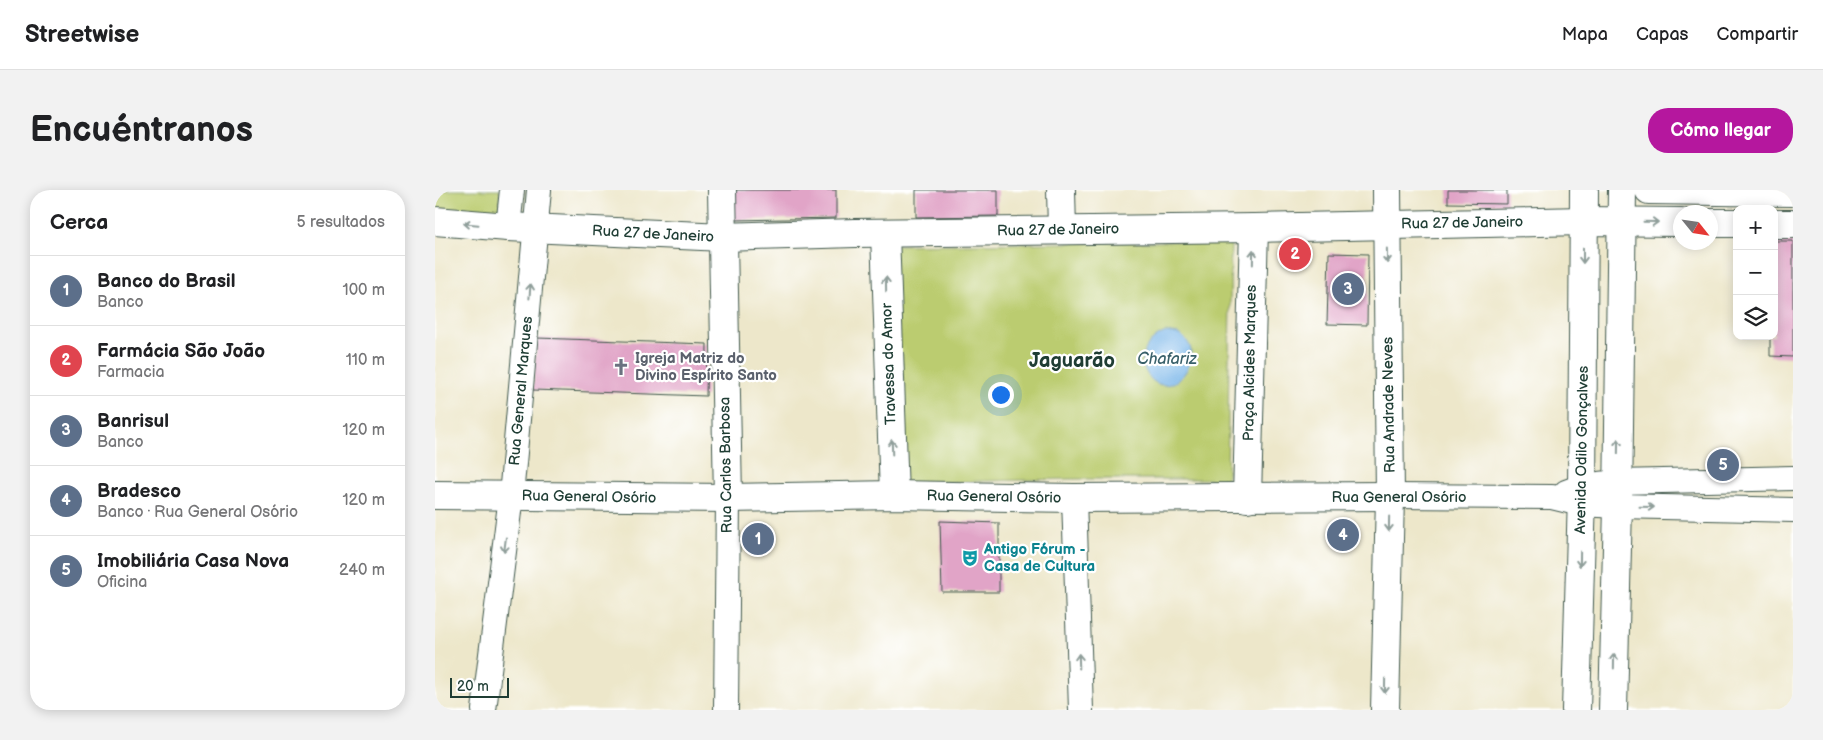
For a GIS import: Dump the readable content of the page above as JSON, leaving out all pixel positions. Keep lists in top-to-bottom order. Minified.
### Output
{"streets":{"street":["Rua 27 de Janeiro","Praça Alcides Marques","Travessa do Amor","Rua General Marques","Rua Andrade Neves","Avenida Odilo Gonçalves","Rua Carlos Barbosa","Rua General Osório"]},"crossings":[["Rua 27 de Janeiro","Praça Alcides Marques"],["Rua 27 de Janeiro","Travessa do Amor"],["Rua 27 de Janeiro","Rua General Marques"],["Rua 27 de Janeiro","Rua Andrade Neves"],["Rua 27 de Janeiro","Avenida Odilo Gonçalves"],["Rua 27 de Janeiro","Rua Carlos Barbosa"],["Praça Alcides Marques","Rua General Osório"],["Travessa do Amor","Rua General Osório"],["Rua General Marques","Rua General Osório"],["Rua Andrade Neves","Rua General Osório"],["Avenida Odilo Gonçalves","Rua General Osório"],["Rua Carlos Barbosa","Rua General Osório"]],"one_way":["Praça Alcides Marques","Travessa do Amor"],"districts":["Jaguarão"],"water":["Chafariz"],"places":{"church":["Igreja Matriz do Divino Espírito Santo"],"theatre":["Antigo Fórum - Casa de Cultura"]},"scale_bar":"20 m","north":"bottom right","page":{"header":"Streetwise","nav":["Mapa","Capas","Compartir"],"buttons":"Cómo llegar","title":"Encuéntranos","heading":["Cerca","5 resultados"],"map_buttons":["+","−"],"pins":["2","3","5","4","1"],"list":[{"mark":"1","name":"Banco do Brasil","note":"Banco","value":"100 m"},{"mark":"2","name":"Farmácia São João","note":"Farmacia","value":"110 m"},{"mark":"3","name":"Banrisul","note":"Banco","value":"120 m"},{"mark":"4","name":"Bradesco","note":"Banco · Rua General Osório","value":"120 m"},{"mark":"5","name":"Imobiliária Casa Nova","note":"Oficina","value":"240 m"}],"scale":"20 m"}}
